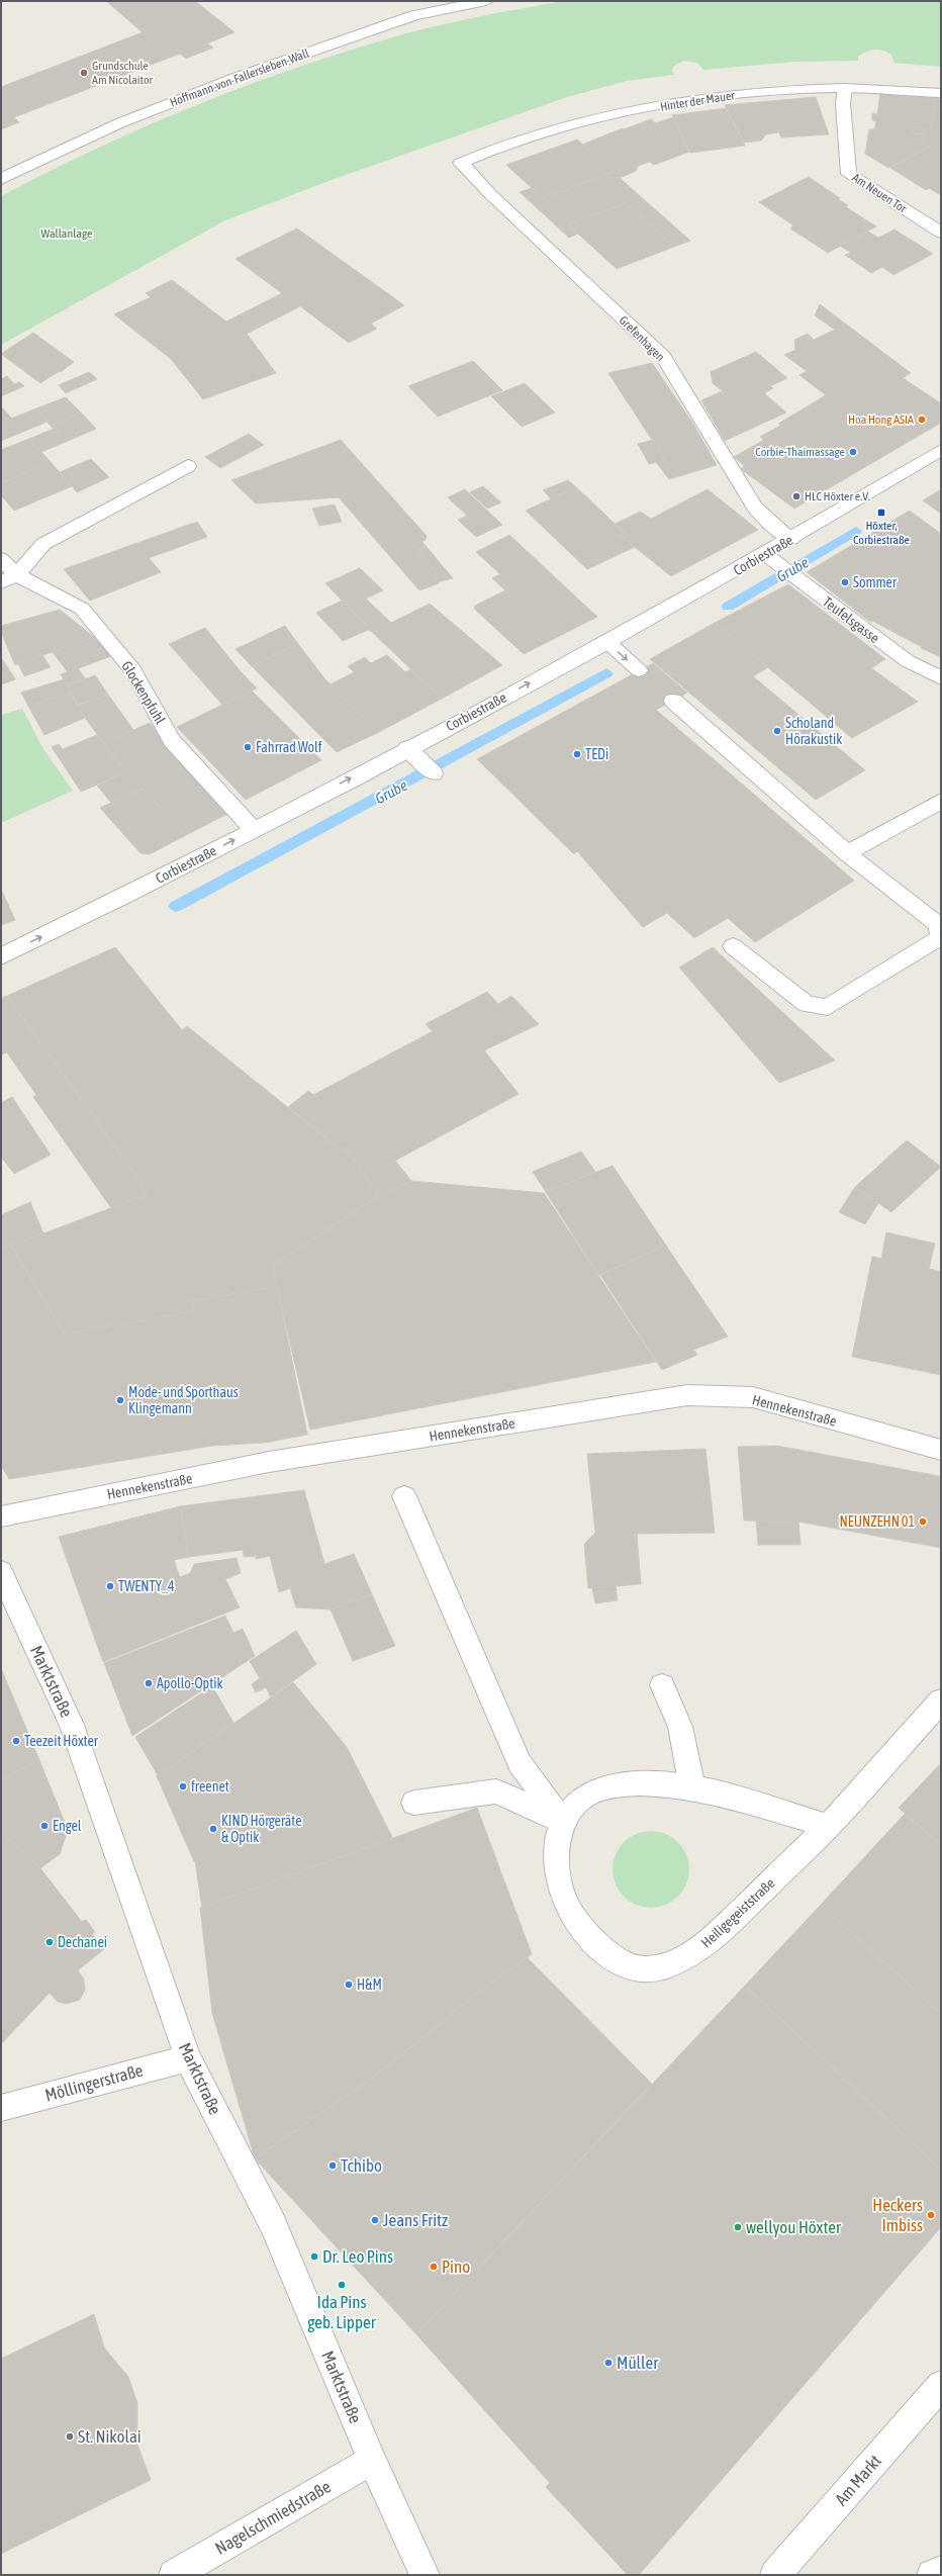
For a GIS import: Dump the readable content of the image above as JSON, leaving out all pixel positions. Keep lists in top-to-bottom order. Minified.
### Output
{"streets":{"street":["Hoffmann-von-Fallersleben-Wall","Hinter der Mauer","Am Neuen Tor","Grefenhagen","Corbiestraße","Teufelsgasse","Glockenpfuhl","Hennekenstraße","Marktstraße","Heiligegeiststraße","Möllingerstraße","Am Markt","Nagelschmiedstraße"]},"crossings":[["Hinter der Mauer","Am Neuen Tor"],["Hinter der Mauer","Grefenhagen"],["Grefenhagen","Corbiestraße"],["Corbiestraße","Teufelsgasse"],["Corbiestraße","Glockenpfuhl"],["Marktstraße","Möllingerstraße"],["Marktstraße","Nagelschmiedstraße"]],"one_way":["Corbiestraße"],"water":["Grube"],"parks":["Wallanlage"],"places":{"other":["Grundschule Am Nicolaitor","Hoa Hong ASIA","Corbie-Thaimassage","HLC Höxter e.V.","Sommer","Scholand Hörakustik","Fahrrad Wolf","TEDi","Mode- und Sporthaus Klingemann","NEUNZEHN 01","TWENTY_4","Apollo-Optik","Teezeit Höxter","freenet","Engel","KIND Hörgeräte & Optik","Dechanei","H&M","Tchibo","Heckers Imbiss","Jeans Fritz","wellyou Höxter","Dr. Leo Pins","Pino","Ida Pins geb. Lipper","Müller","St. Nikolai"],"transit":["Höxter, Corbiestraße"]}}
